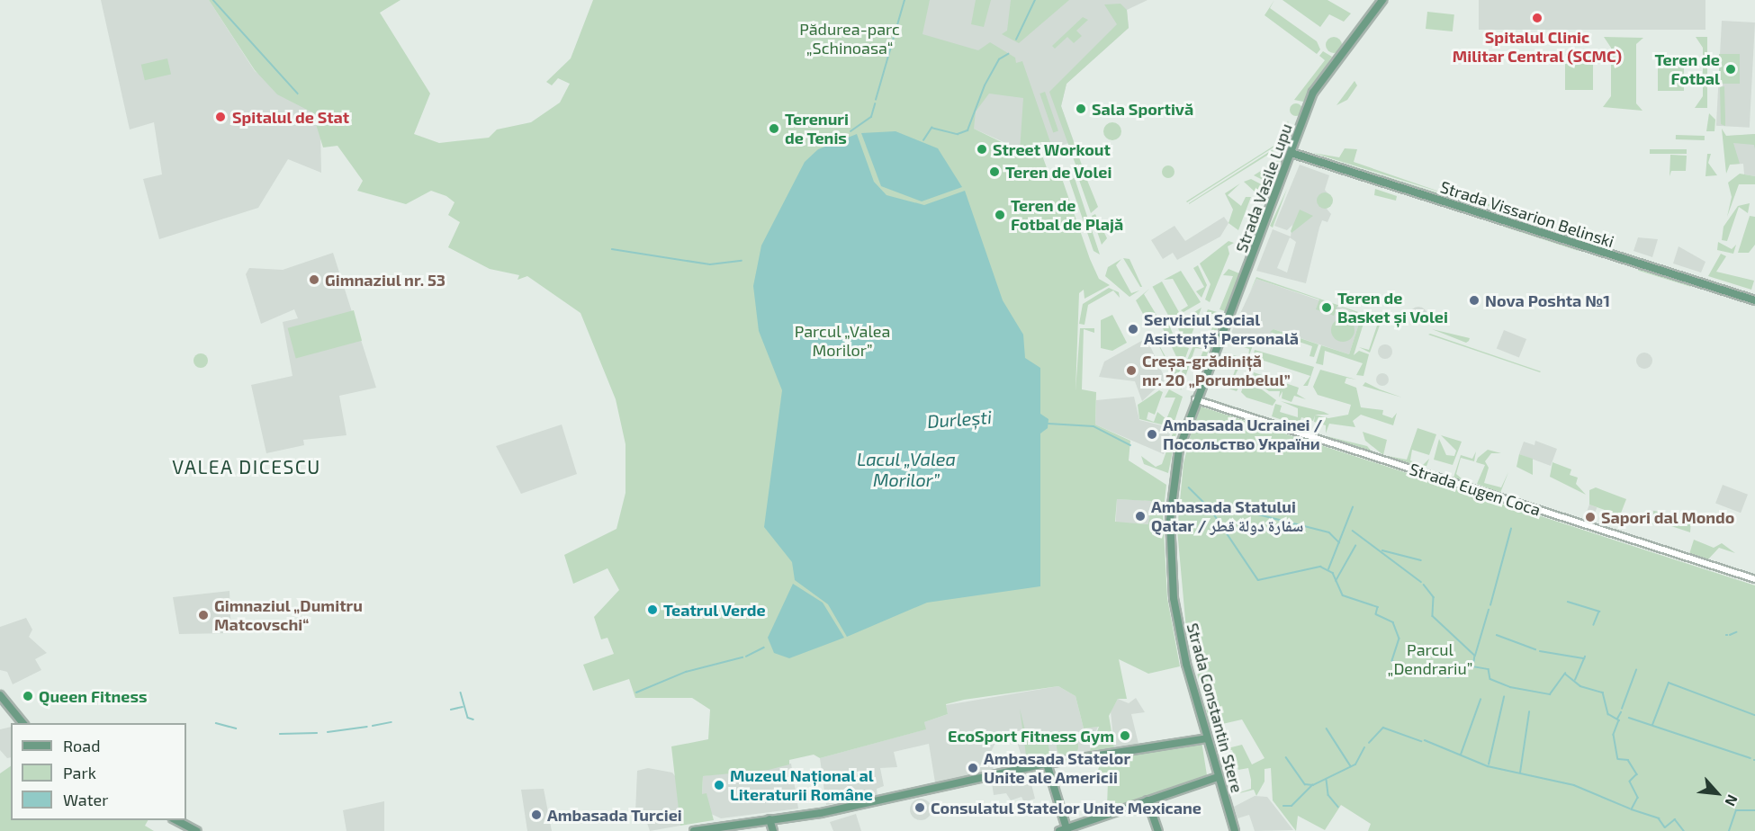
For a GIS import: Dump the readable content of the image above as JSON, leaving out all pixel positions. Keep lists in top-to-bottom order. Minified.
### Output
{"streets":{"main road":["Strada Vasile Lupu","Strada Vissarion Belinski","Strada Constantin Stere"],"street":["Strada Eugen Coca"]},"crossings":[["Strada Vasile Lupu","Strada Vissarion Belinski"],["Strada Vasile Lupu","Strada Eugen Coca"],["Strada Vasile Lupu","Strada Constantin Stere"],["Strada Eugen Coca","Strada Constantin Stere"]],"districts":["VALEA DICESCU"],"water":["Durlești","Lacul „Valea Morilor”"],"parks":["Pădurea-parc „Schinoasa“","Parcul „Valea Morilor”","Parcul „Dendrariu”"],"places":["Spitalul Clinic Militar Central (SCMC)","Teren de Fotbal","Sala Sportivă","Spitalul de Stat","Terenuri de Tenis","Street Workout","Teren de Volei","Teren de Fotbal de Plajă","Gimnaziul nr. 53","Nova Poshta №1","Teren de Basket și Volei","Serviciul Social Asistență Personală","Creșa-grădiniță nr. 20 „Porumbelul”","Ambasada Ucrainei / Посольство України","Ambasada Statului Qatar / سفارة دولة قطر","Sapori dal Mondo","Teatrul Verde","Gimnaziul „Dumitru Matcovschi“","Queen Fitness","EcoSport Fitness Gym","Ambasada Statelor Unite ale Americii","Muzeul Național al Literaturii Române","Consulatul Statelor Unite Mexicane","Ambasada Turciei"],"legend":["Road","Park","Water"],"north":"bottom right"}
